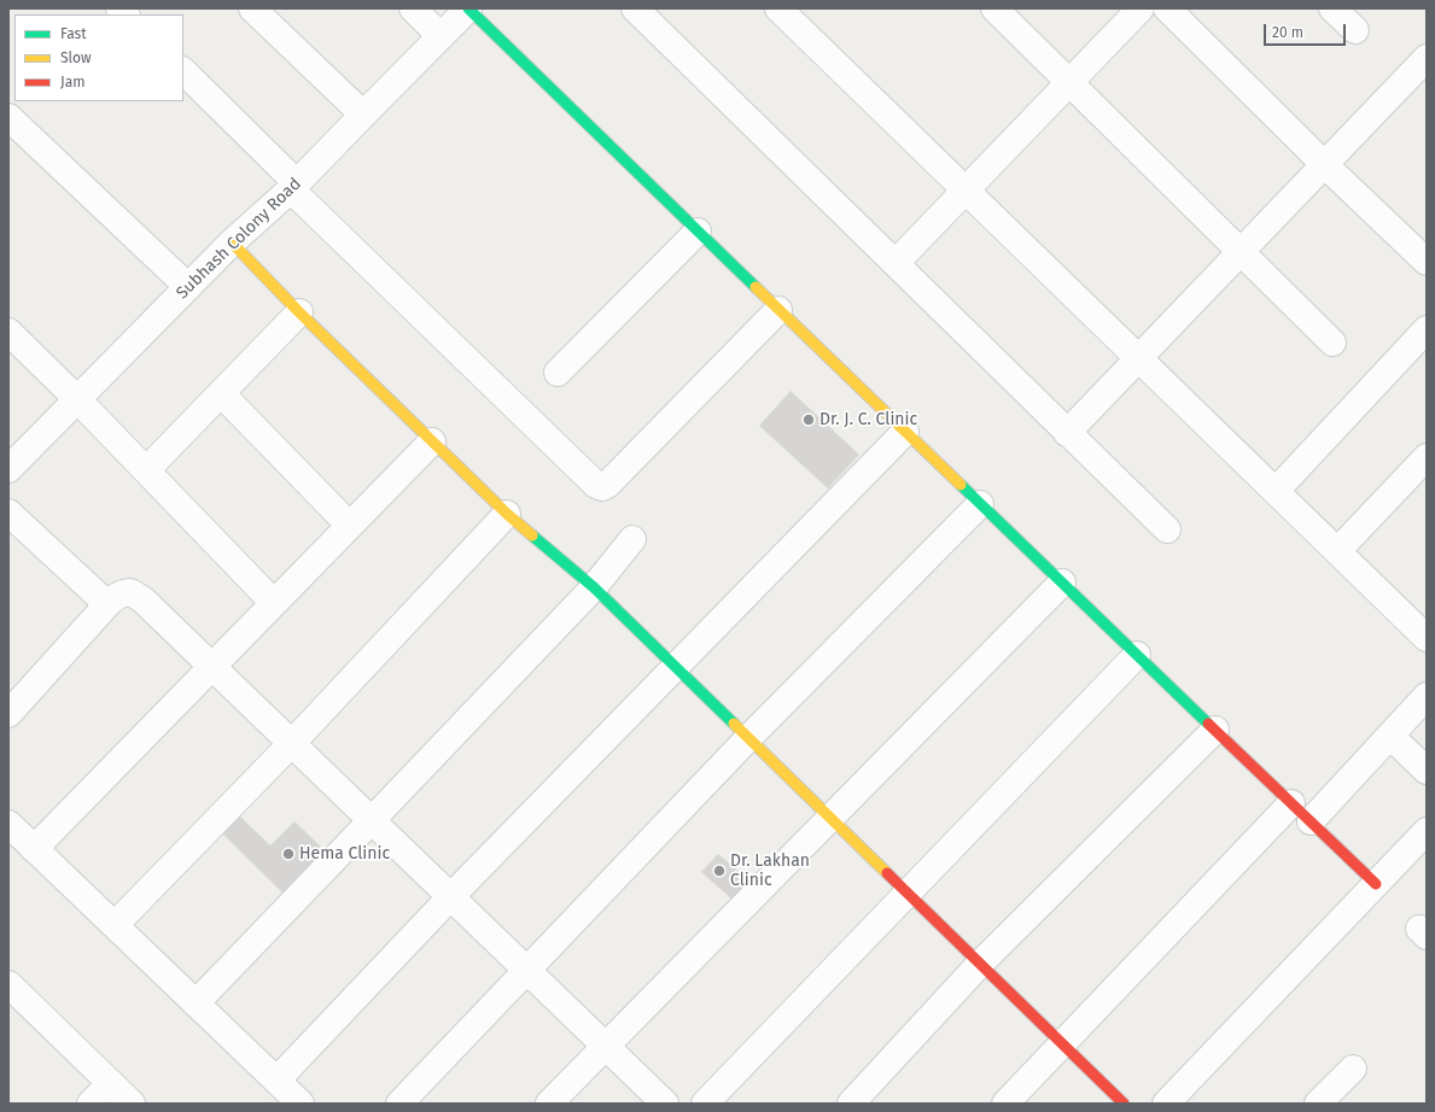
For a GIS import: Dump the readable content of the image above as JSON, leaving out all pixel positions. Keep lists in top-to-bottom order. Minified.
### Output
{"streets":{"street":["Subhash Colony Road"]},"places":["Dr. J. C. Clinic","Hema Clinic","Dr. Lakhan Clinic"],"legend":["Fast","Slow","Jam"],"scale_bar":"20 m"}
